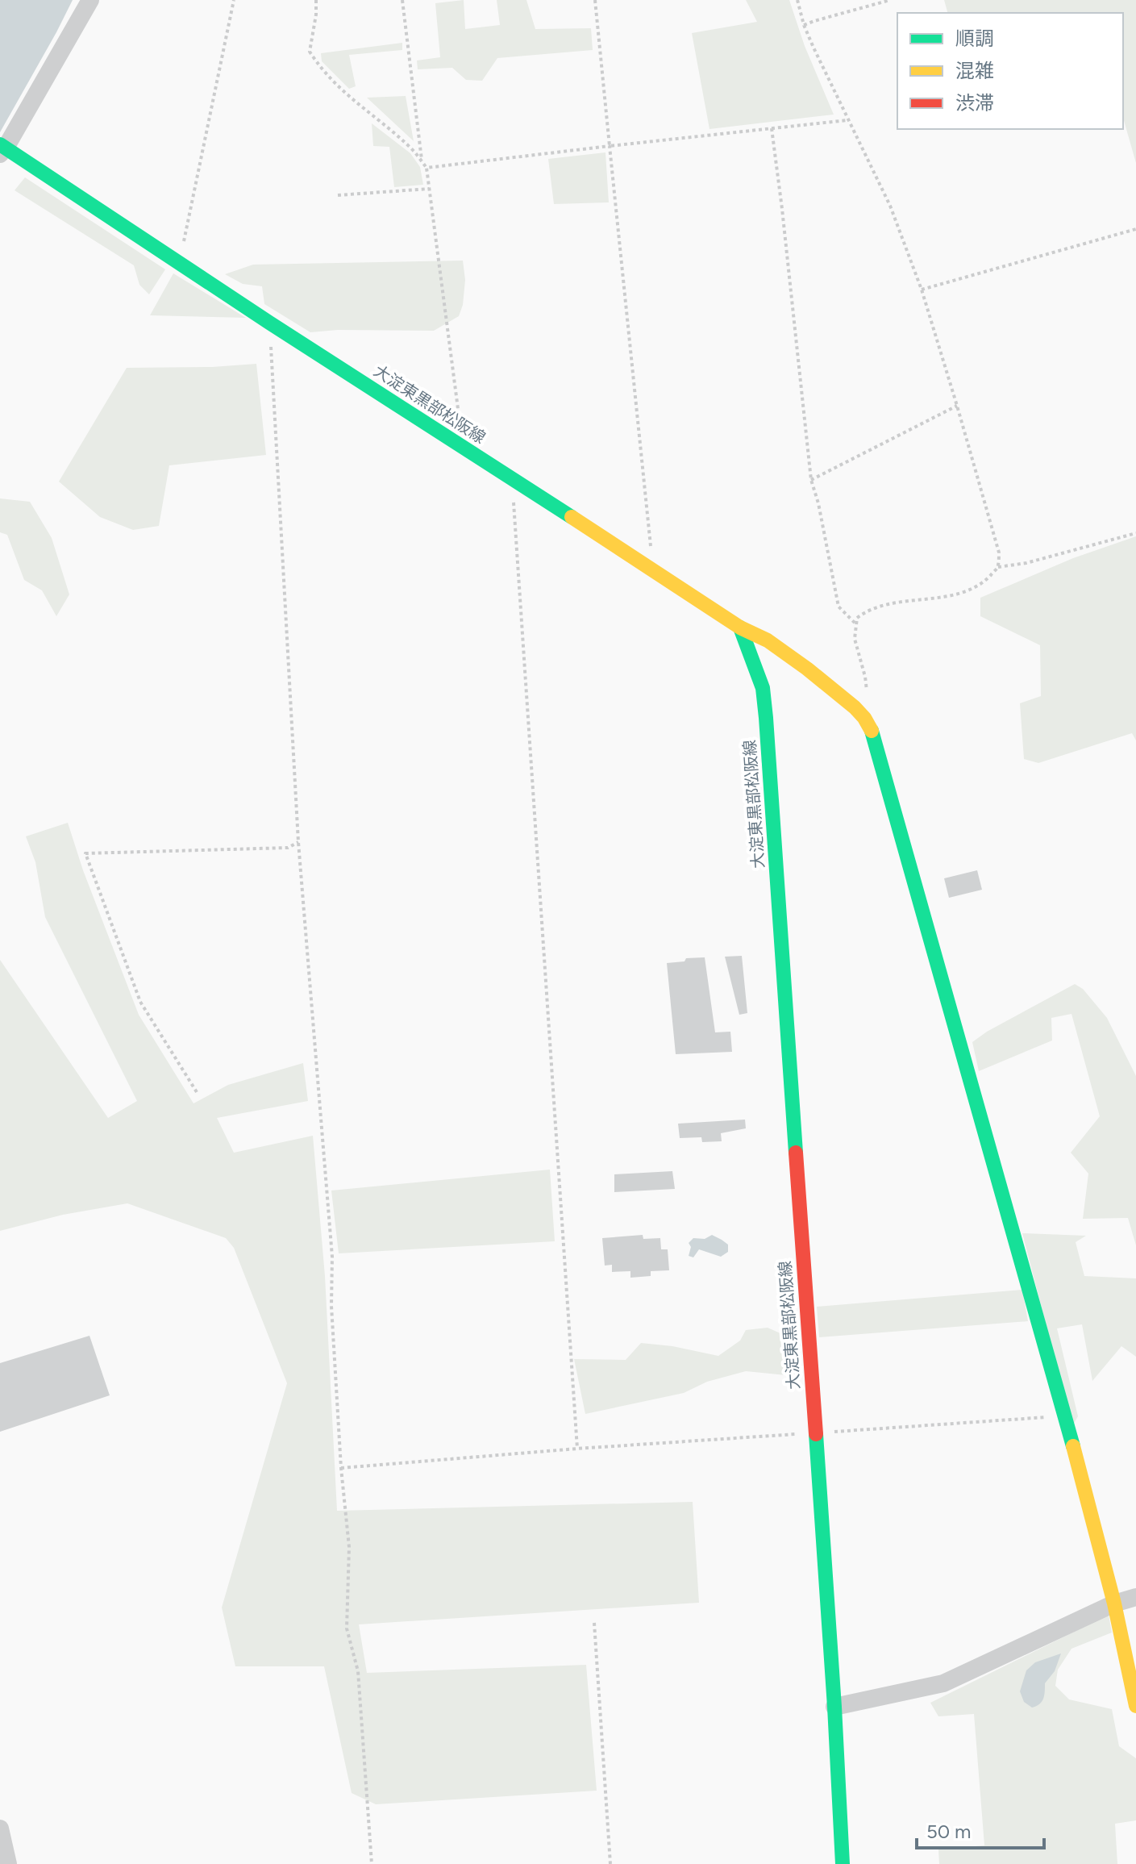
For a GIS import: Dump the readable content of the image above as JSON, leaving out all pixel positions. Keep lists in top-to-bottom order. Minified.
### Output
{"streets":{"main road":["大淀東黒部松阪線"]},"legend":["順調","混雑","渋滞"],"scale_bar":"50 m"}
